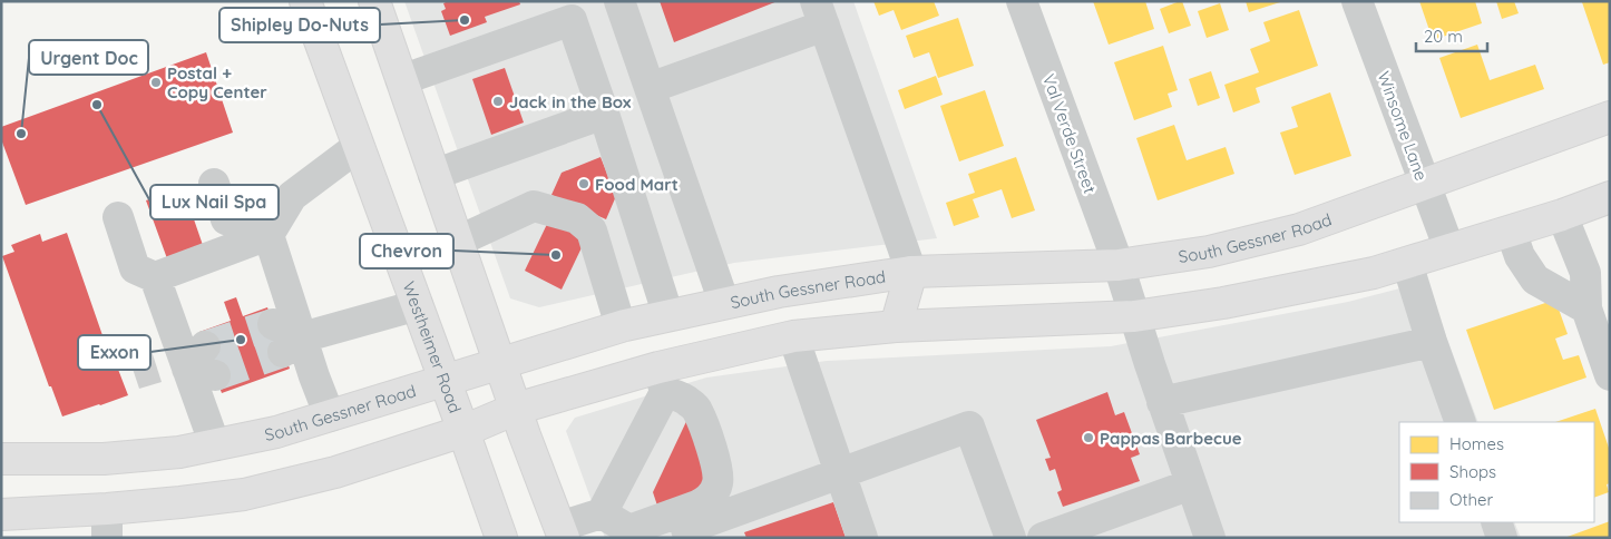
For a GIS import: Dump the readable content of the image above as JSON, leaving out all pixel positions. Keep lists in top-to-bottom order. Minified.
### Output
{"streets":{"main road":["South Gessner Road","Westheimer Road"],"street":["Winsome Lane","Val Verde Street"]},"crossings":[["Winsome Lane","South Gessner Road"],["Val Verde Street","South Gessner Road"],["South Gessner Road","Westheimer Road"]],"places":["Shipley Do-Nuts","Postal + Copy Center","Jack in the Box","Lux Nail Spa","Urgent Doc","Food Mart","Chevron","Exxon","Pappas Barbecue"],"legend":["Homes","Shops","Other"],"scale_bar":"20 m"}
